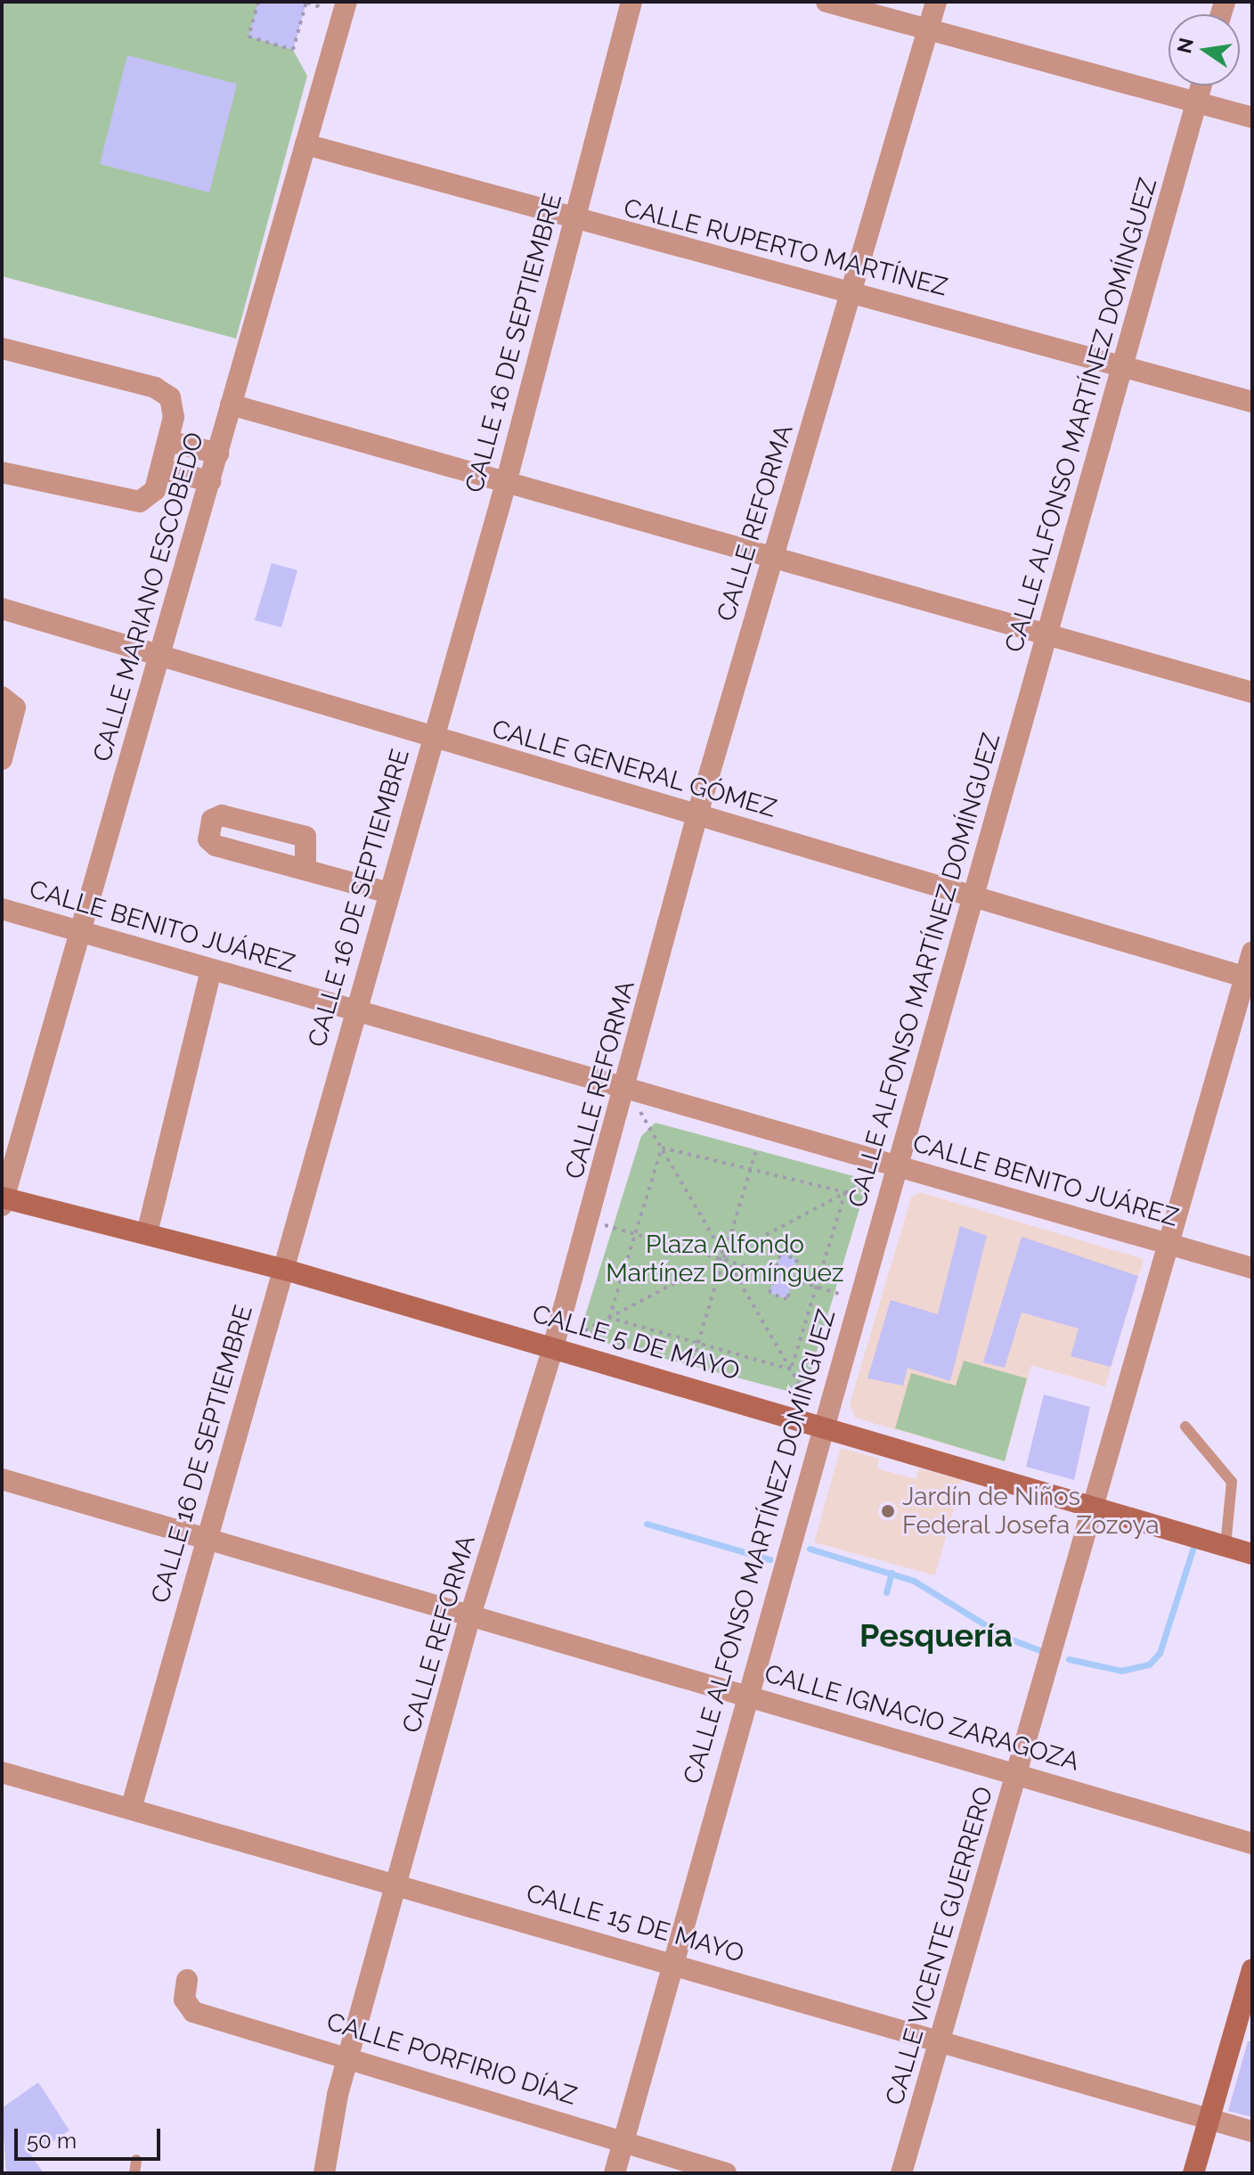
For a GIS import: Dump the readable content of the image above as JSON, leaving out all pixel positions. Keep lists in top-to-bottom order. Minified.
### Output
{"streets":{"street":["CALLE RUPERTO MARTÍNEZ","CALLE 16 DE SEPTIEMBRE","CALLE ALFONSO MARTÍNEZ DOMÍNGUEZ","CALLE REFORMA","CALLE MARIANO ESCOBEDO","CALLE GENERAL GÓMEZ","CALLE BENITO JUÁREZ","CALLE 5 DE MAYO","CALLE IGNACIO ZARAGOZA","CALLE 15 DE MAYO","CALLE VICENTE GUERRERO","CALLE PORFIRIO DÍAZ"]},"crossings":[["CALLE RUPERTO MARTÍNEZ","CALLE 16 DE SEPTIEMBRE"],["CALLE RUPERTO MARTÍNEZ","CALLE ALFONSO MARTÍNEZ DOMÍNGUEZ"],["CALLE RUPERTO MARTÍNEZ","CALLE REFORMA"],["CALLE RUPERTO MARTÍNEZ","CALLE MARIANO ESCOBEDO"],["CALLE 16 DE SEPTIEMBRE","CALLE GENERAL GÓMEZ"],["CALLE 16 DE SEPTIEMBRE","CALLE BENITO JUÁREZ"],["CALLE 16 DE SEPTIEMBRE","CALLE 5 DE MAYO"],["CALLE 16 DE SEPTIEMBRE","CALLE IGNACIO ZARAGOZA"],["CALLE 16 DE SEPTIEMBRE","CALLE 15 DE MAYO"],["CALLE ALFONSO MARTÍNEZ DOMÍNGUEZ","CALLE GENERAL GÓMEZ"],["CALLE ALFONSO MARTÍNEZ DOMÍNGUEZ","CALLE BENITO JUÁREZ"],["CALLE ALFONSO MARTÍNEZ DOMÍNGUEZ","CALLE 5 DE MAYO"],["CALLE ALFONSO MARTÍNEZ DOMÍNGUEZ","CALLE IGNACIO ZARAGOZA"],["CALLE ALFONSO MARTÍNEZ DOMÍNGUEZ","CALLE 15 DE MAYO"],["CALLE ALFONSO MARTÍNEZ DOMÍNGUEZ","CALLE PORFIRIO DÍAZ"],["CALLE REFORMA","CALLE GENERAL GÓMEZ"],["CALLE REFORMA","CALLE BENITO JUÁREZ"],["CALLE REFORMA","CALLE 5 DE MAYO"],["CALLE REFORMA","CALLE IGNACIO ZARAGOZA"],["CALLE REFORMA","CALLE 15 DE MAYO"],["CALLE REFORMA","CALLE PORFIRIO DÍAZ"],["CALLE MARIANO ESCOBEDO","CALLE GENERAL GÓMEZ"],["CALLE MARIANO ESCOBEDO","CALLE BENITO JUÁREZ"],["CALLE MARIANO ESCOBEDO","CALLE 5 DE MAYO"],["CALLE GENERAL GÓMEZ","CALLE VICENTE GUERRERO"],["CALLE BENITO JUÁREZ","CALLE VICENTE GUERRERO"],["CALLE 5 DE MAYO","CALLE VICENTE GUERRERO"],["CALLE IGNACIO ZARAGOZA","CALLE VICENTE GUERRERO"],["CALLE 15 DE MAYO","CALLE VICENTE GUERRERO"]],"districts":["Pesquería"],"parks":["Plaza Alfondo Martínez Domínguez"],"places":["Jardín de Niños Federal Josefa Zozoya"],"scale_bar":"50 m","north":"left"}
